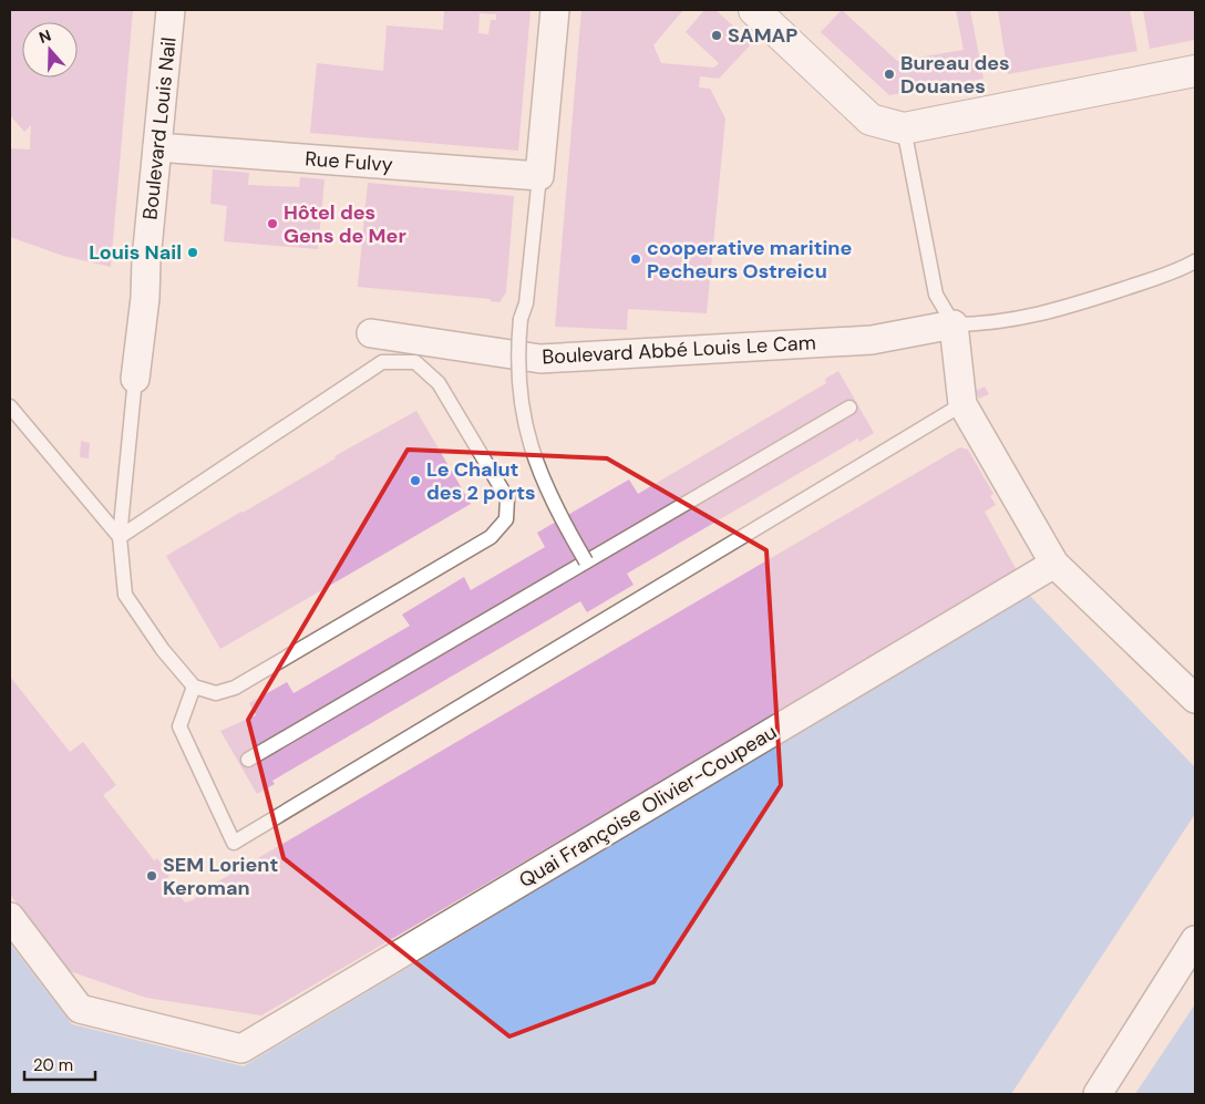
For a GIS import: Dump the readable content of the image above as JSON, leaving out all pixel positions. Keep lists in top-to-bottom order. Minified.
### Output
{"streets":{"street":["Boulevard Louis Nail","Rue Fulvy","Boulevard Abbé Louis Le Cam","Quai Françoise Olivier-Coupeau"]},"crossings":[["Boulevard Louis Nail","Rue Fulvy"]],"places":["SAMAP","Bureau des Douanes","Hôtel des Gens de Mer","Louis Nail","cooperative maritine Pecheurs Ostreicu","Le Chalut des 2 ports","SEM Lorient Keroman"],"scale_bar":"20 m","north":"top"}
